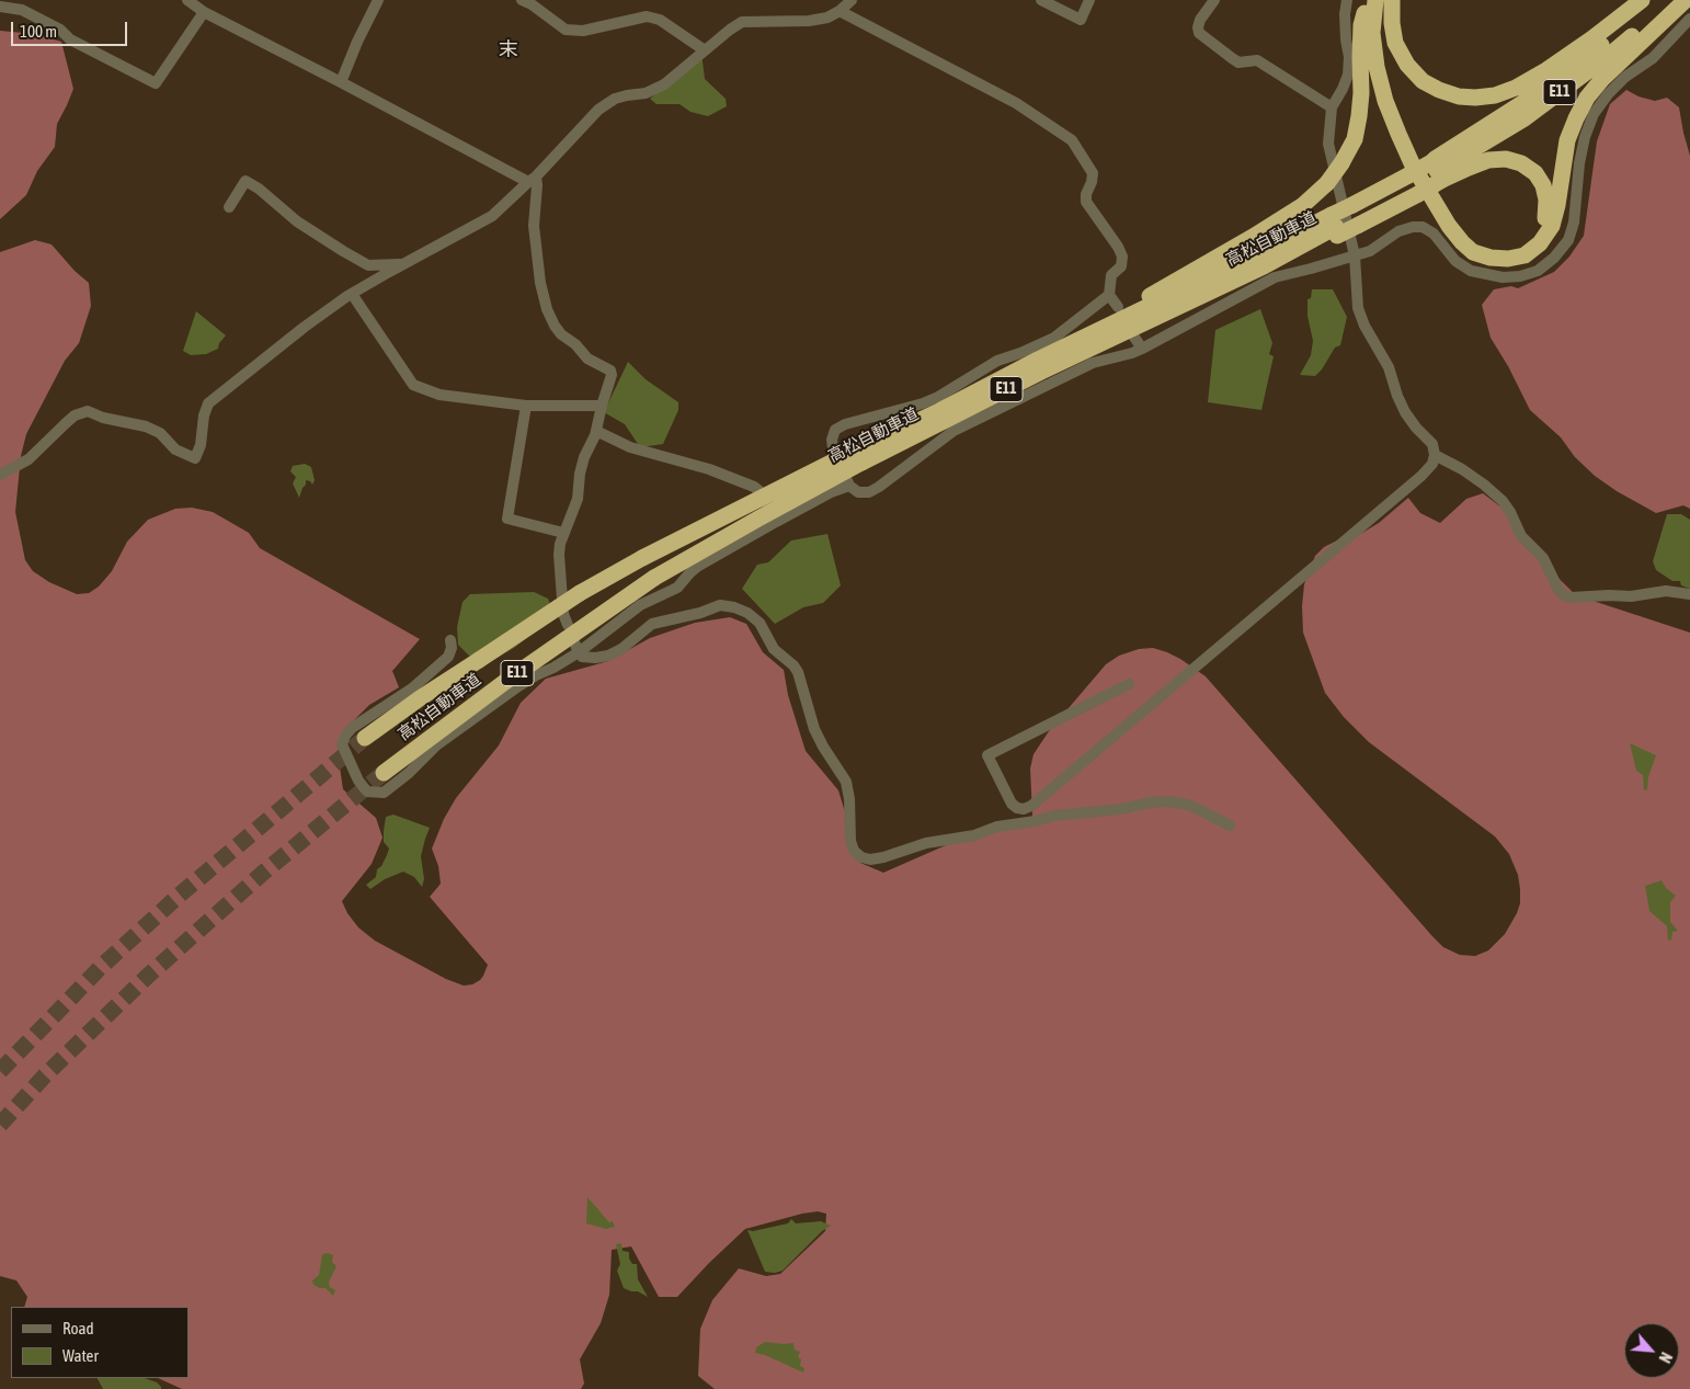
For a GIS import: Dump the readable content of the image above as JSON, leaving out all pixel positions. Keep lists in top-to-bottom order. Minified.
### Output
{"streets":{"highway":["E11","高松自動車道"]},"crossings":[["E11","高松自動車道"]],"districts":["末"],"legend":["Road","Water"],"scale_bar":"100 m","north":"bottom right"}
